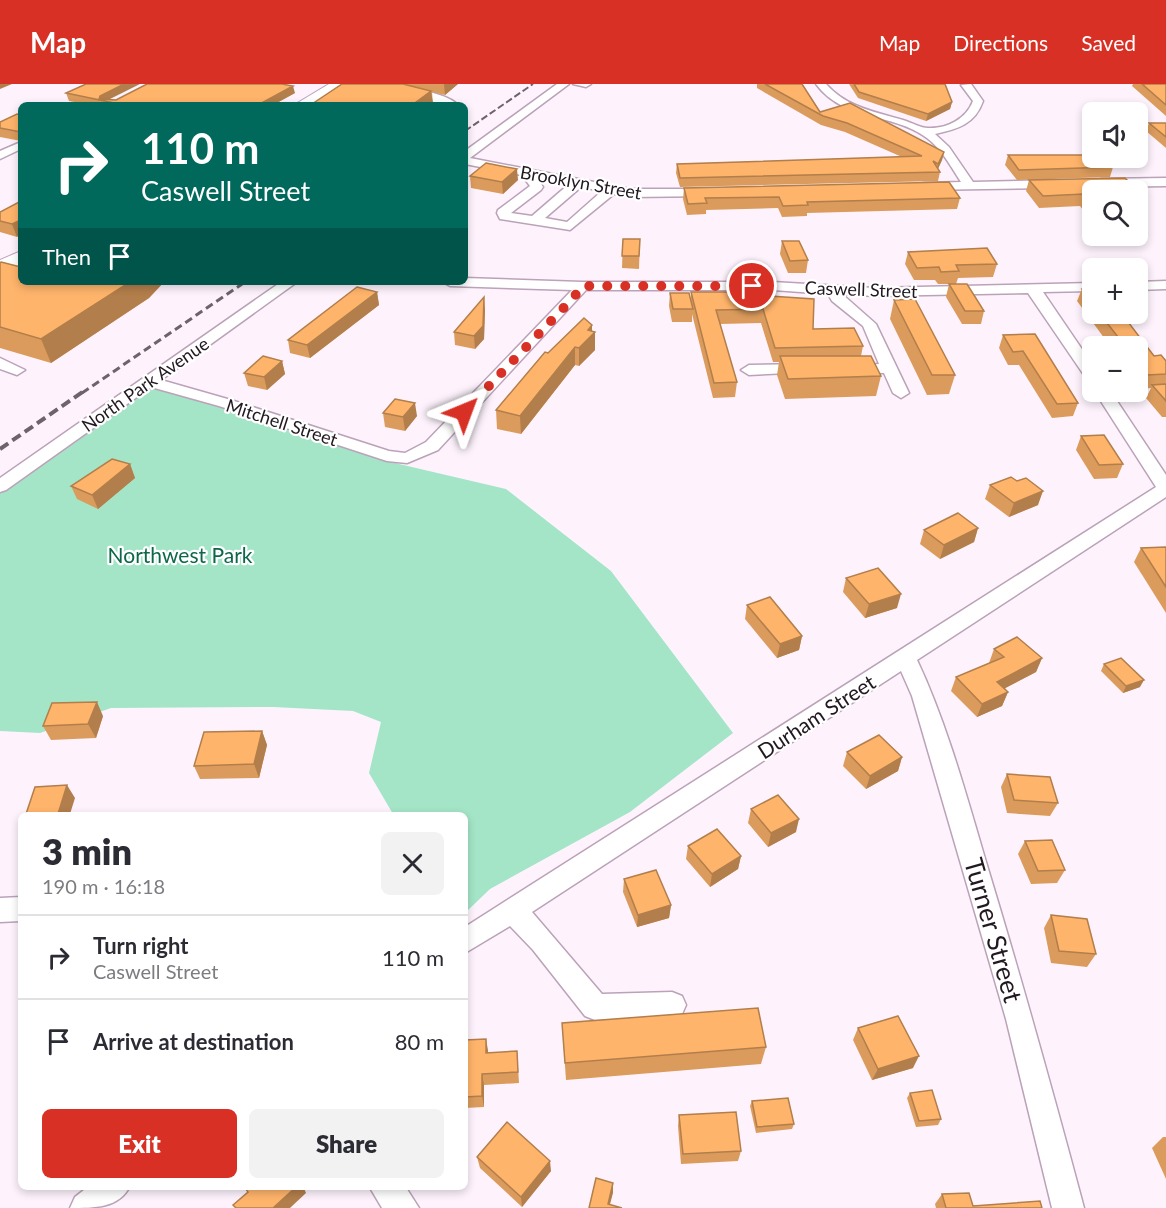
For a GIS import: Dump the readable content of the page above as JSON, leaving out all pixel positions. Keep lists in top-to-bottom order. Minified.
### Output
{"streets":{"street":["Brooklyn Street","Caswell Street","North Park Avenue","Mitchell Street","Durham Street","Turner Street"]},"crossings":[["Caswell Street","Mitchell Street"],["North Park Avenue","Mitchell Street"],["Durham Street","Turner Street"]],"parks":["Northwest Park"],"page":{"header":"Map","nav":["Map","Directions","Saved"],"map_buttons":["+","−"],"turn":["110 m","Caswell Street"],"then":"Then","heading":["3 min","190 m · 16:18"],"list":[{"name":"Turn right","note":"Caswell Street","value":"110 m"},{"name":"Arrive at destination","value":"80 m"}],"buttons":["Exit","Share"]}}
